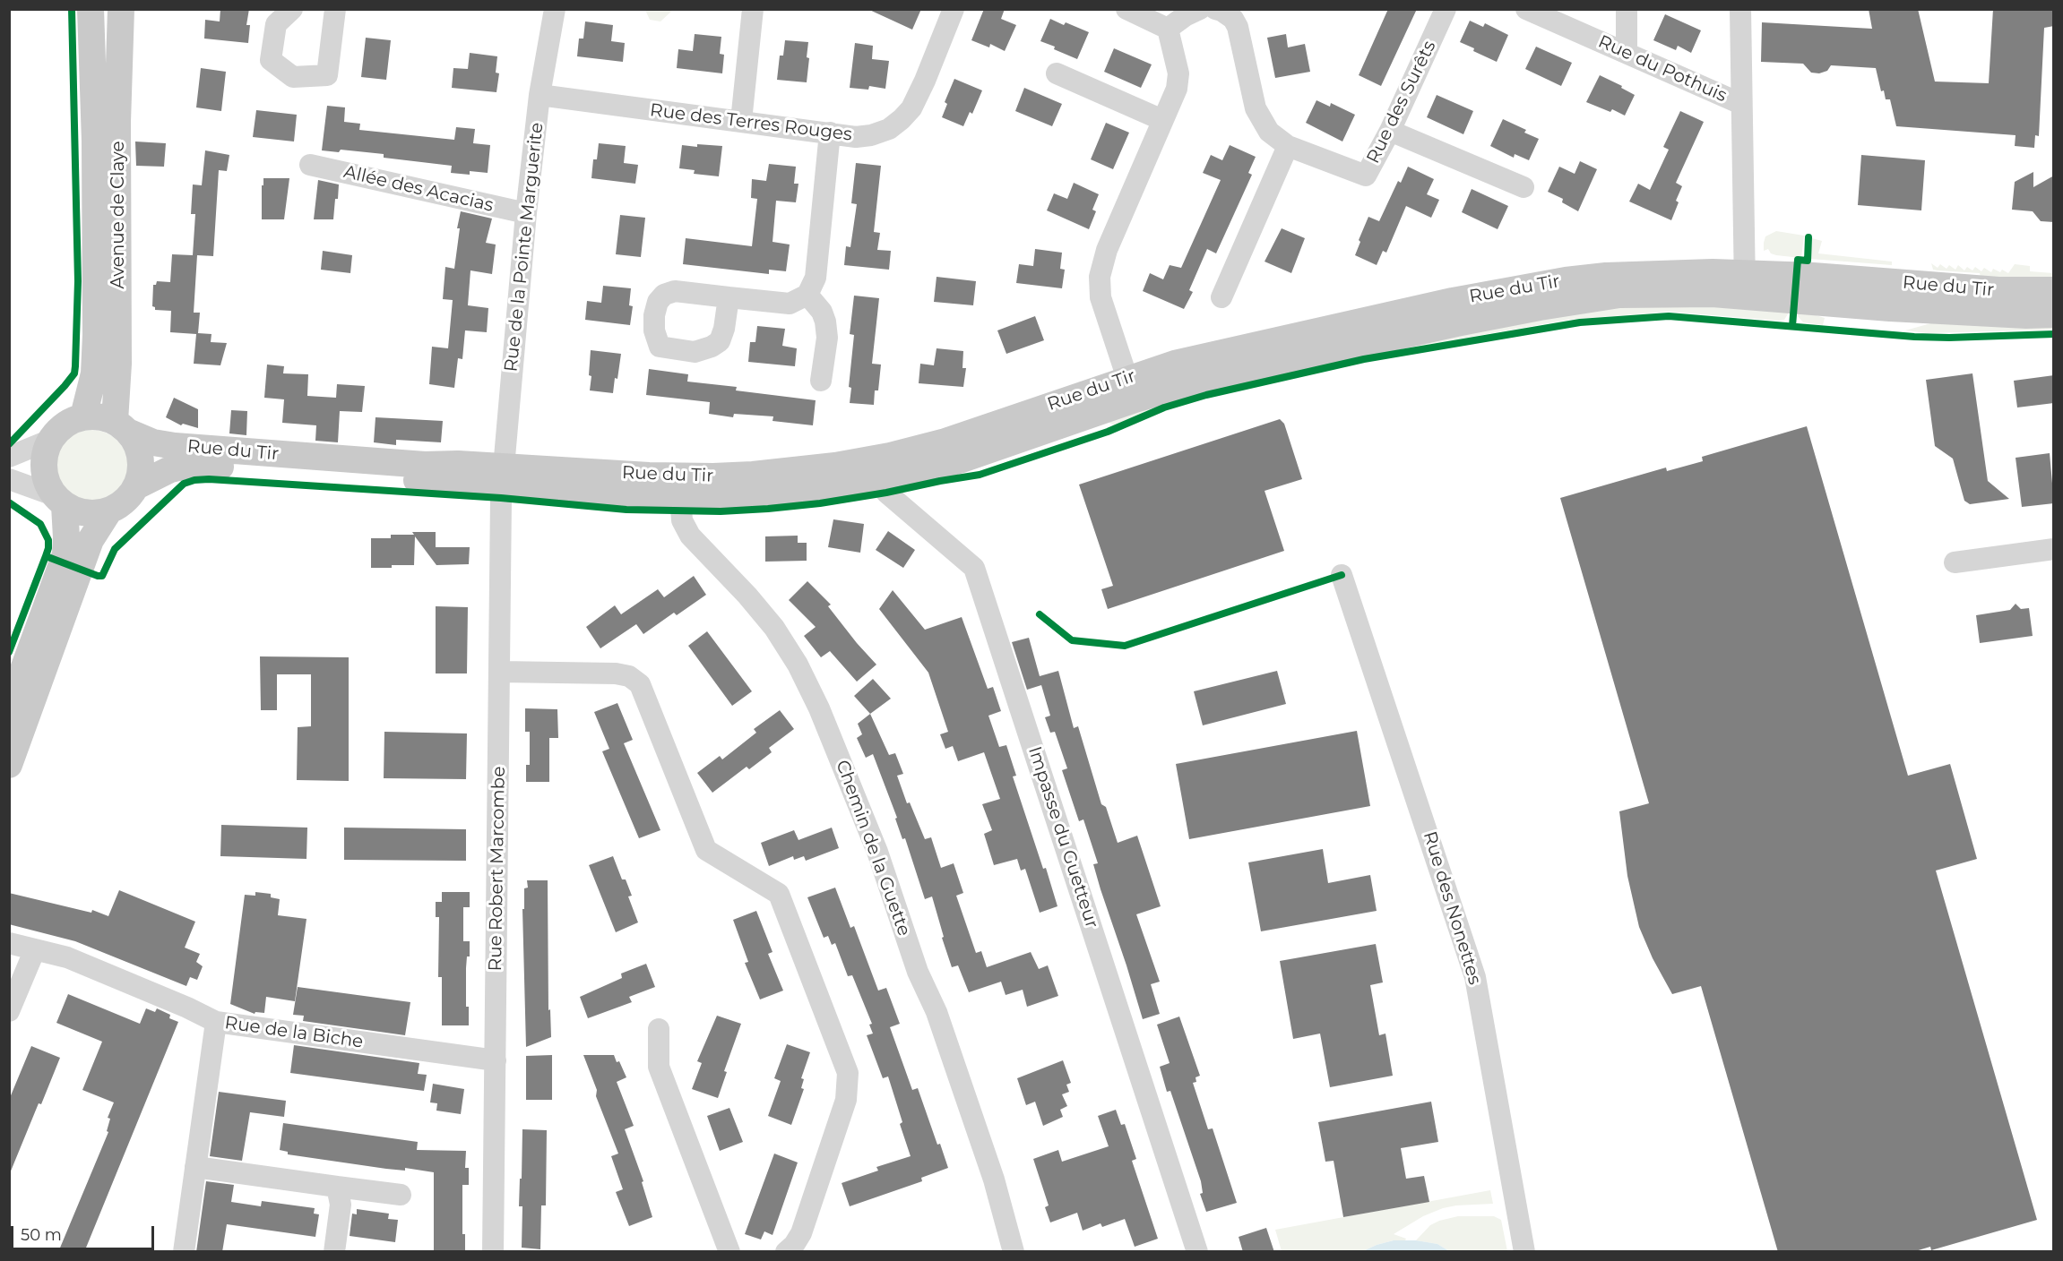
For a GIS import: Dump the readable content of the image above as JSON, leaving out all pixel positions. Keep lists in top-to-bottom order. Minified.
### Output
{"streets":{"main road":["Avenue de Claye","Rue du Tir"],"street":["Rue du Pothuis","Rue des Surêts","Rue des Terres Rouges","Allée des Acacias","Rue de la Pointe Marguerite","Impasse du Guetteur","Chemin de la Guette","Rue Robert Marcombe","Rue des Nonettes","Rue de la Biche"]},"crossings":[["Rue du Pothuis","Rue du Tir"],["Rue des Terres Rouges","Rue de la Pointe Marguerite"],["Allée des Acacias","Rue de la Pointe Marguerite"],["Avenue de Claye","Rue du Tir"],["Rue de la Pointe Marguerite","Rue du Tir"],["Rue de la Pointe Marguerite","Rue Robert Marcombe"],["Rue du Tir","Impasse du Guetteur"],["Rue du Tir","Chemin de la Guette"],["Rue du Tir","Rue Robert Marcombe"],["Rue Robert Marcombe","Rue de la Biche"]],"scale_bar":"50 m"}
